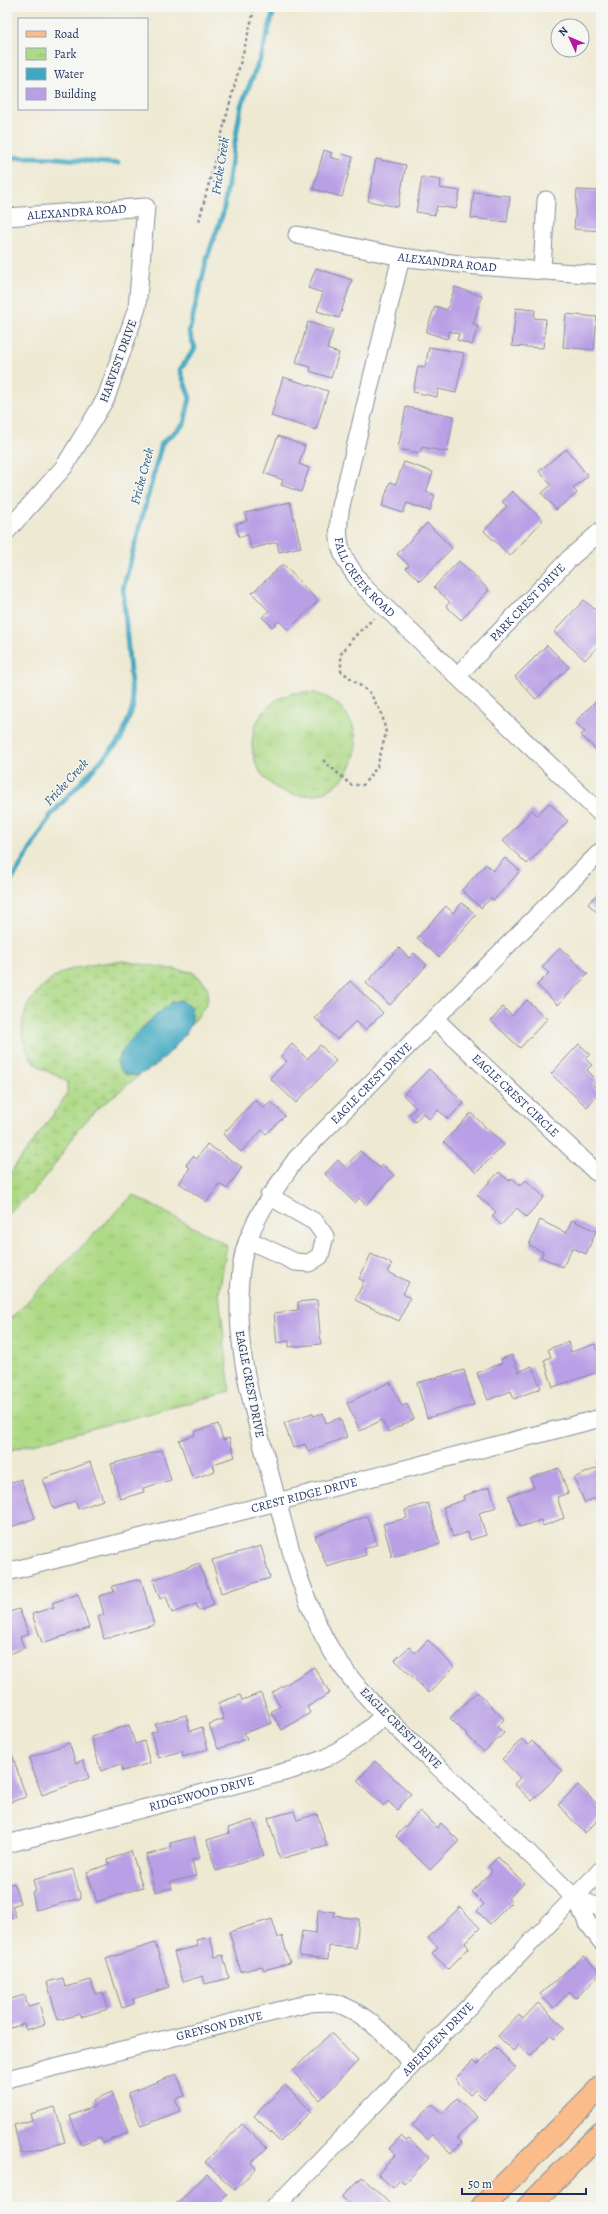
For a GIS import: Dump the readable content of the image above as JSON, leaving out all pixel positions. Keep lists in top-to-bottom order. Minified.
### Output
{"streets":{"street":["ALEXANDRA ROAD","HARVEST DRIVE","FALL CREEK ROAD","PARK CREST DRIVE","EAGLE CREST DRIVE","EAGLE CREST CIRCLE","CREST RIDGE DRIVE","RIDGEWOOD DRIVE","GREYSON DRIVE","ABERDEEN DRIVE"]},"crossings":[["ALEXANDRA ROAD","HARVEST DRIVE"],["ALEXANDRA ROAD","FALL CREEK ROAD"],["FALL CREEK ROAD","PARK CREST DRIVE"],["EAGLE CREST DRIVE","EAGLE CREST CIRCLE"],["EAGLE CREST DRIVE","CREST RIDGE DRIVE"],["EAGLE CREST DRIVE","RIDGEWOOD DRIVE"],["EAGLE CREST DRIVE","ABERDEEN DRIVE"],["GREYSON DRIVE","ABERDEEN DRIVE"]],"water":["Fricke Creek"],"legend":["Road","Park","Water","Building"],"scale_bar":"50 m","north":"top left"}
